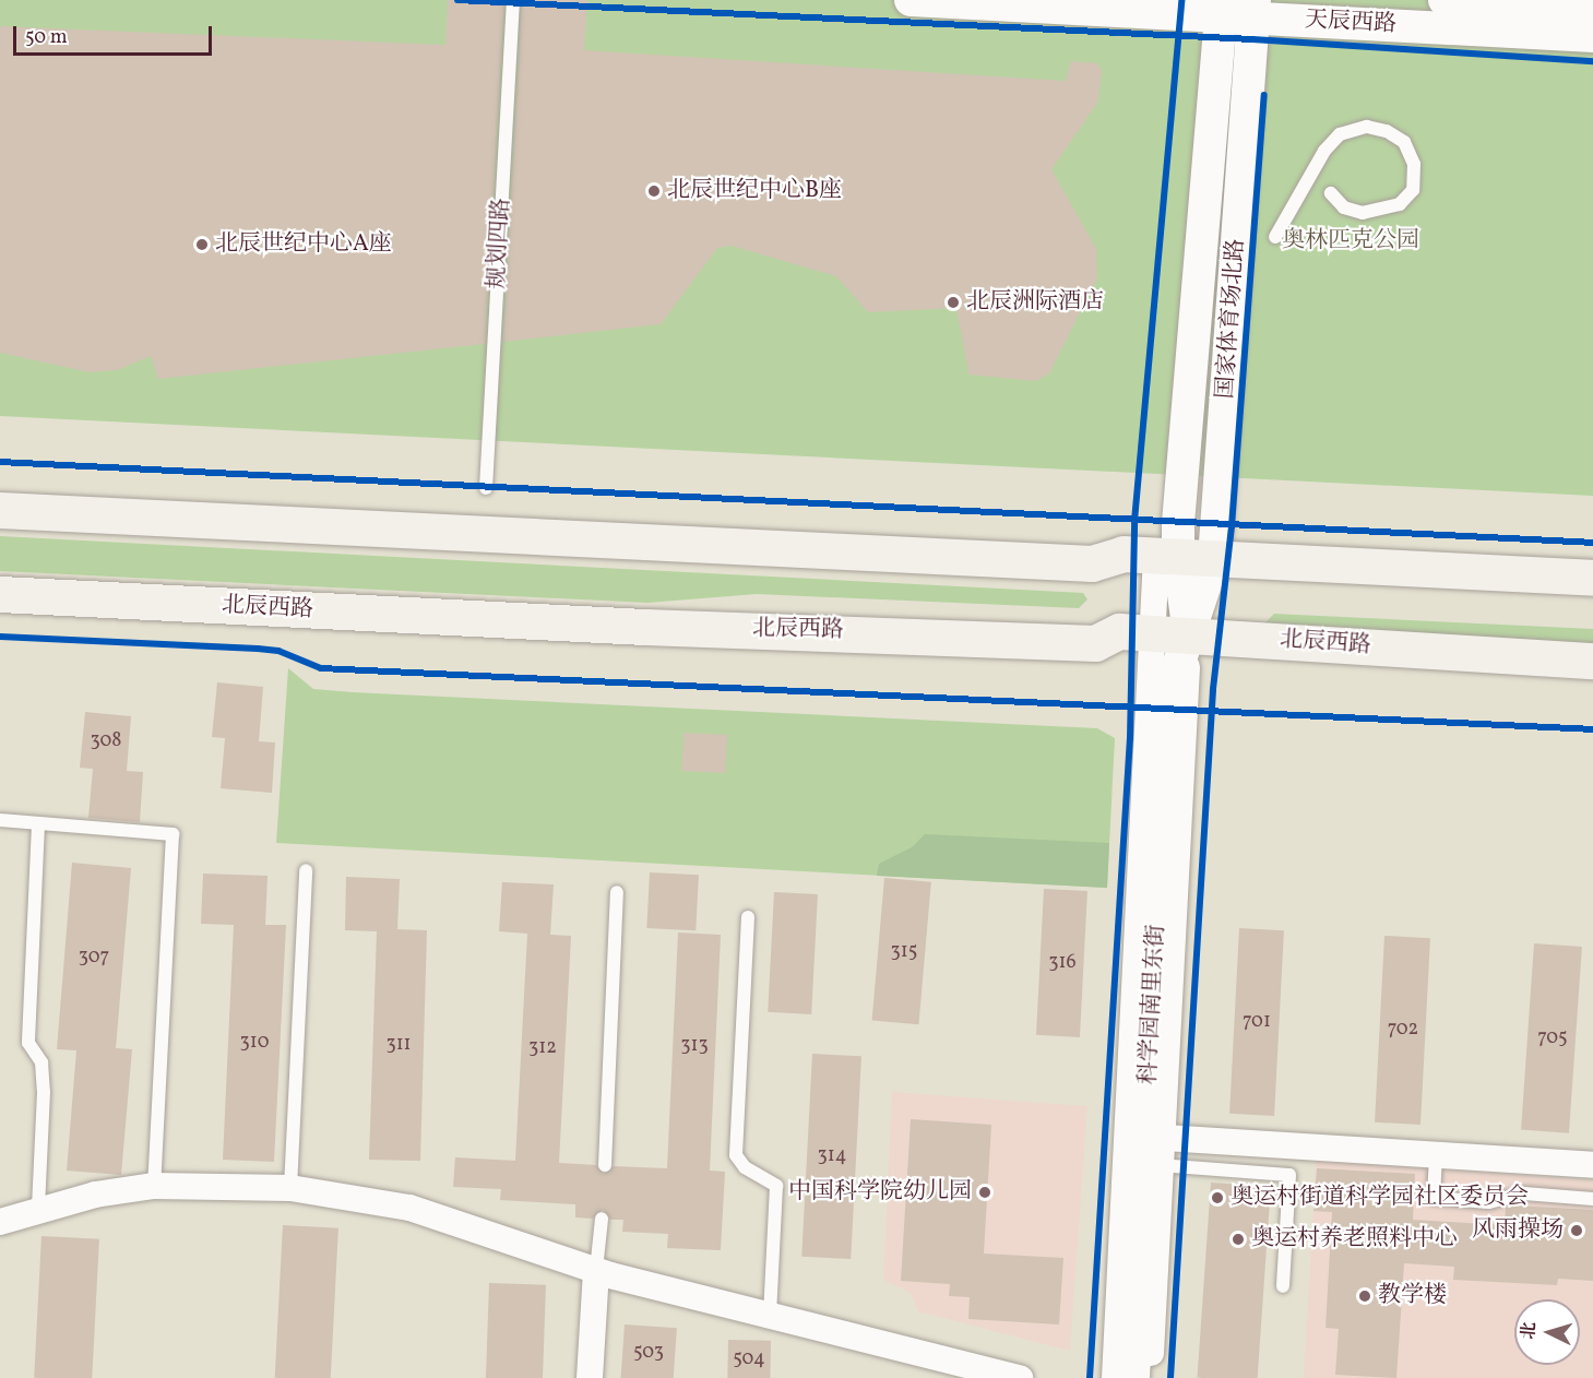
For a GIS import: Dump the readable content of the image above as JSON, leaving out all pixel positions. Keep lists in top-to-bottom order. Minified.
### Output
{"streets":{"main road":["北辰西路"],"street":["天辰西路","国家体育场北路","科学园南里东街"],"lane":["规划四路"]},"crossings":[["天辰西路","国家体育场北路"],["北辰西路","科学园南里东街"]],"parks":["奥林匹克公园"],"places":["北辰世纪中心B座","北辰世纪中心A座","北辰洲际酒店","中国科学院幼儿园","奥运村街道科学园社区委员会","风雨操场","奥运村养老照料中心","教学楼"],"house_numbers":["308","315","307","316","701","702","705","310","311","313","312","314","503","504"],"scale_bar":"50 m","north":"left"}
